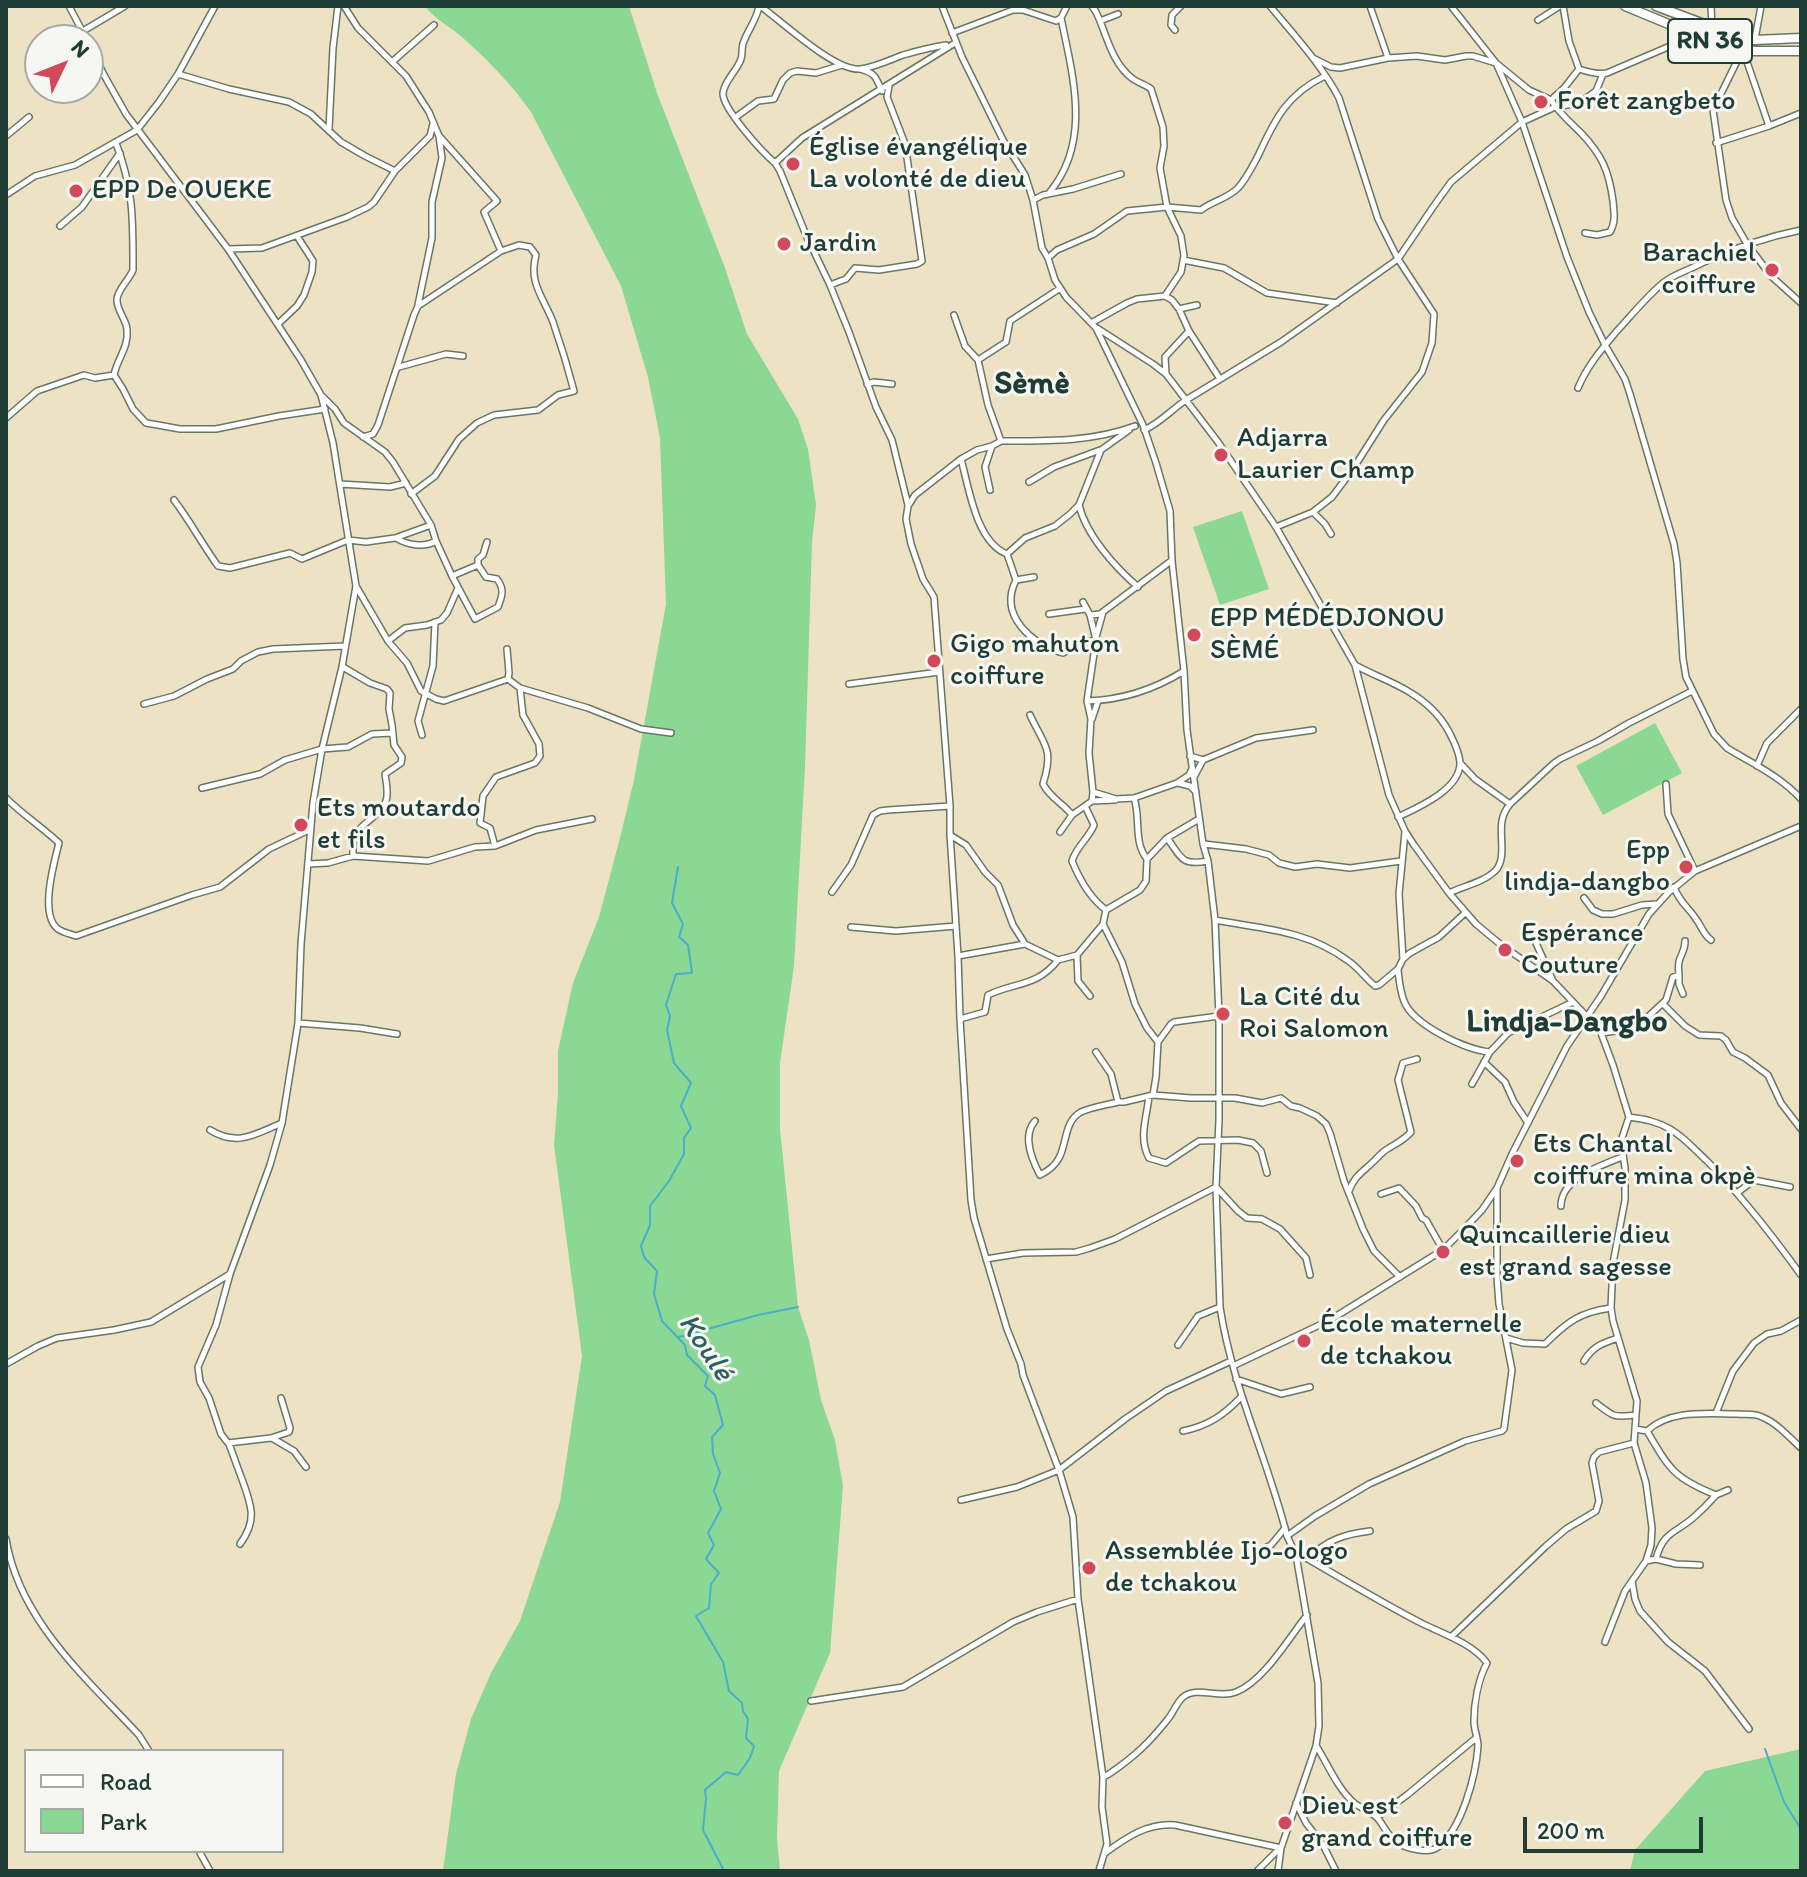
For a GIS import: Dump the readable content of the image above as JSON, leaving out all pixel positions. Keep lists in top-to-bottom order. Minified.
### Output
{"streets":{"main road":["RN 36"]},"districts":["Sèmè","Lindja-Dangbo"],"water":["Koulé"],"places":["Forêt zangbeto","Église évangélique La volonté de dieu","EPP De OUEKE","Jardin","Barachiel coiffure","Adjarra Laurier Champ","EPP MÉDÉDJONOU SÈMÉ","Gigo mahuton coiffure","Ets moutardo et fils","Epp lindja-dangbo","Espérance Couture","La Cité du Roi Salomon","Ets Chantal coiffure mina okpè","Quincaillerie dieu est grand sagesse","École maternelle de tchakou","Assemblée Ijo-ologo de tchakou","Dieu est grand coiffure"],"legend":["Road","Park"],"scale_bar":"200 m","north":"top right"}
